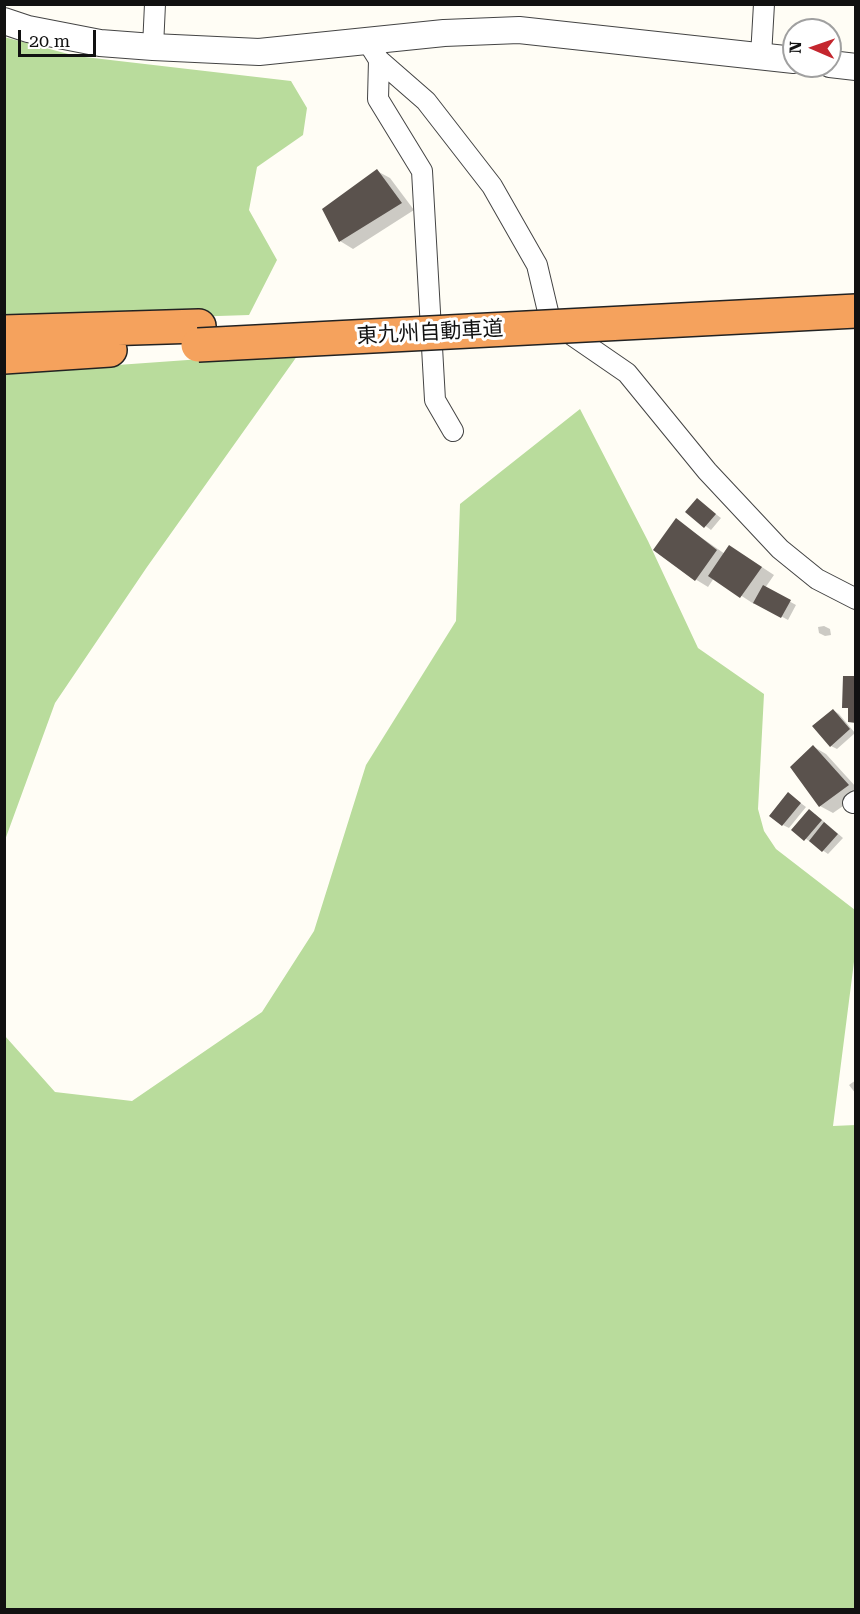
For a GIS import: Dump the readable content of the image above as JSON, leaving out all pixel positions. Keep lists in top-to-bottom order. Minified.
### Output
{"streets":{"highway":["東九州自動車道"]},"scale_bar":"20 m","north":"left"}
